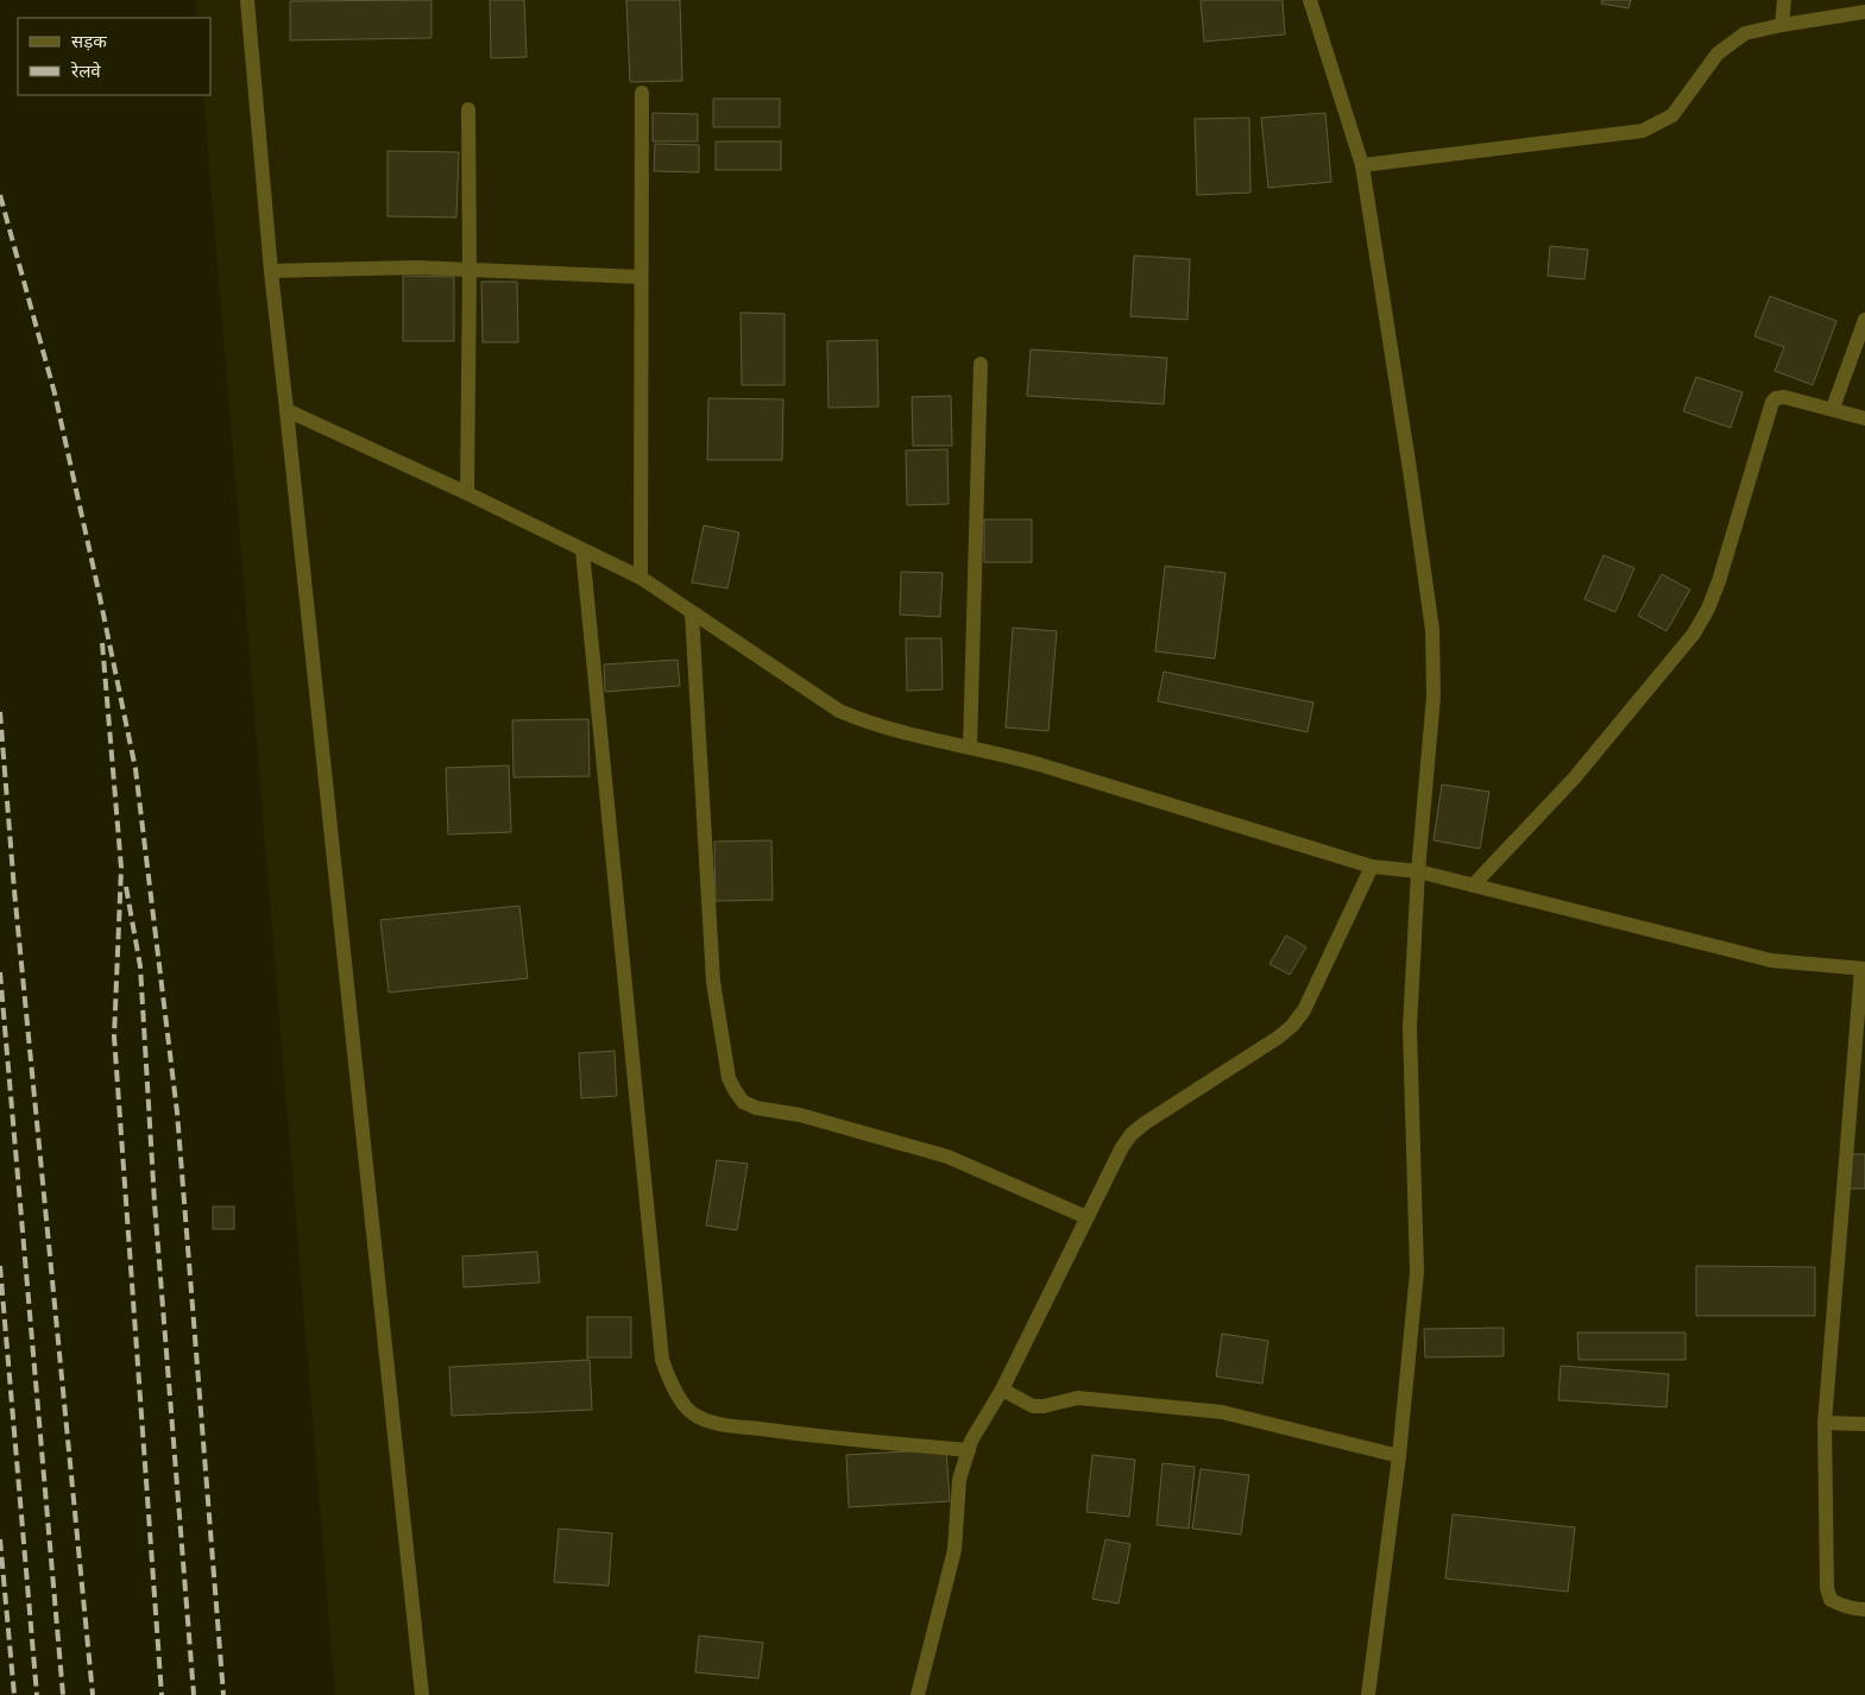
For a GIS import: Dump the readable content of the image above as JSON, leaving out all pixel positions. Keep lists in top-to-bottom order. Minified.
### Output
{"legend":["सड़क","रेलवे"]}
